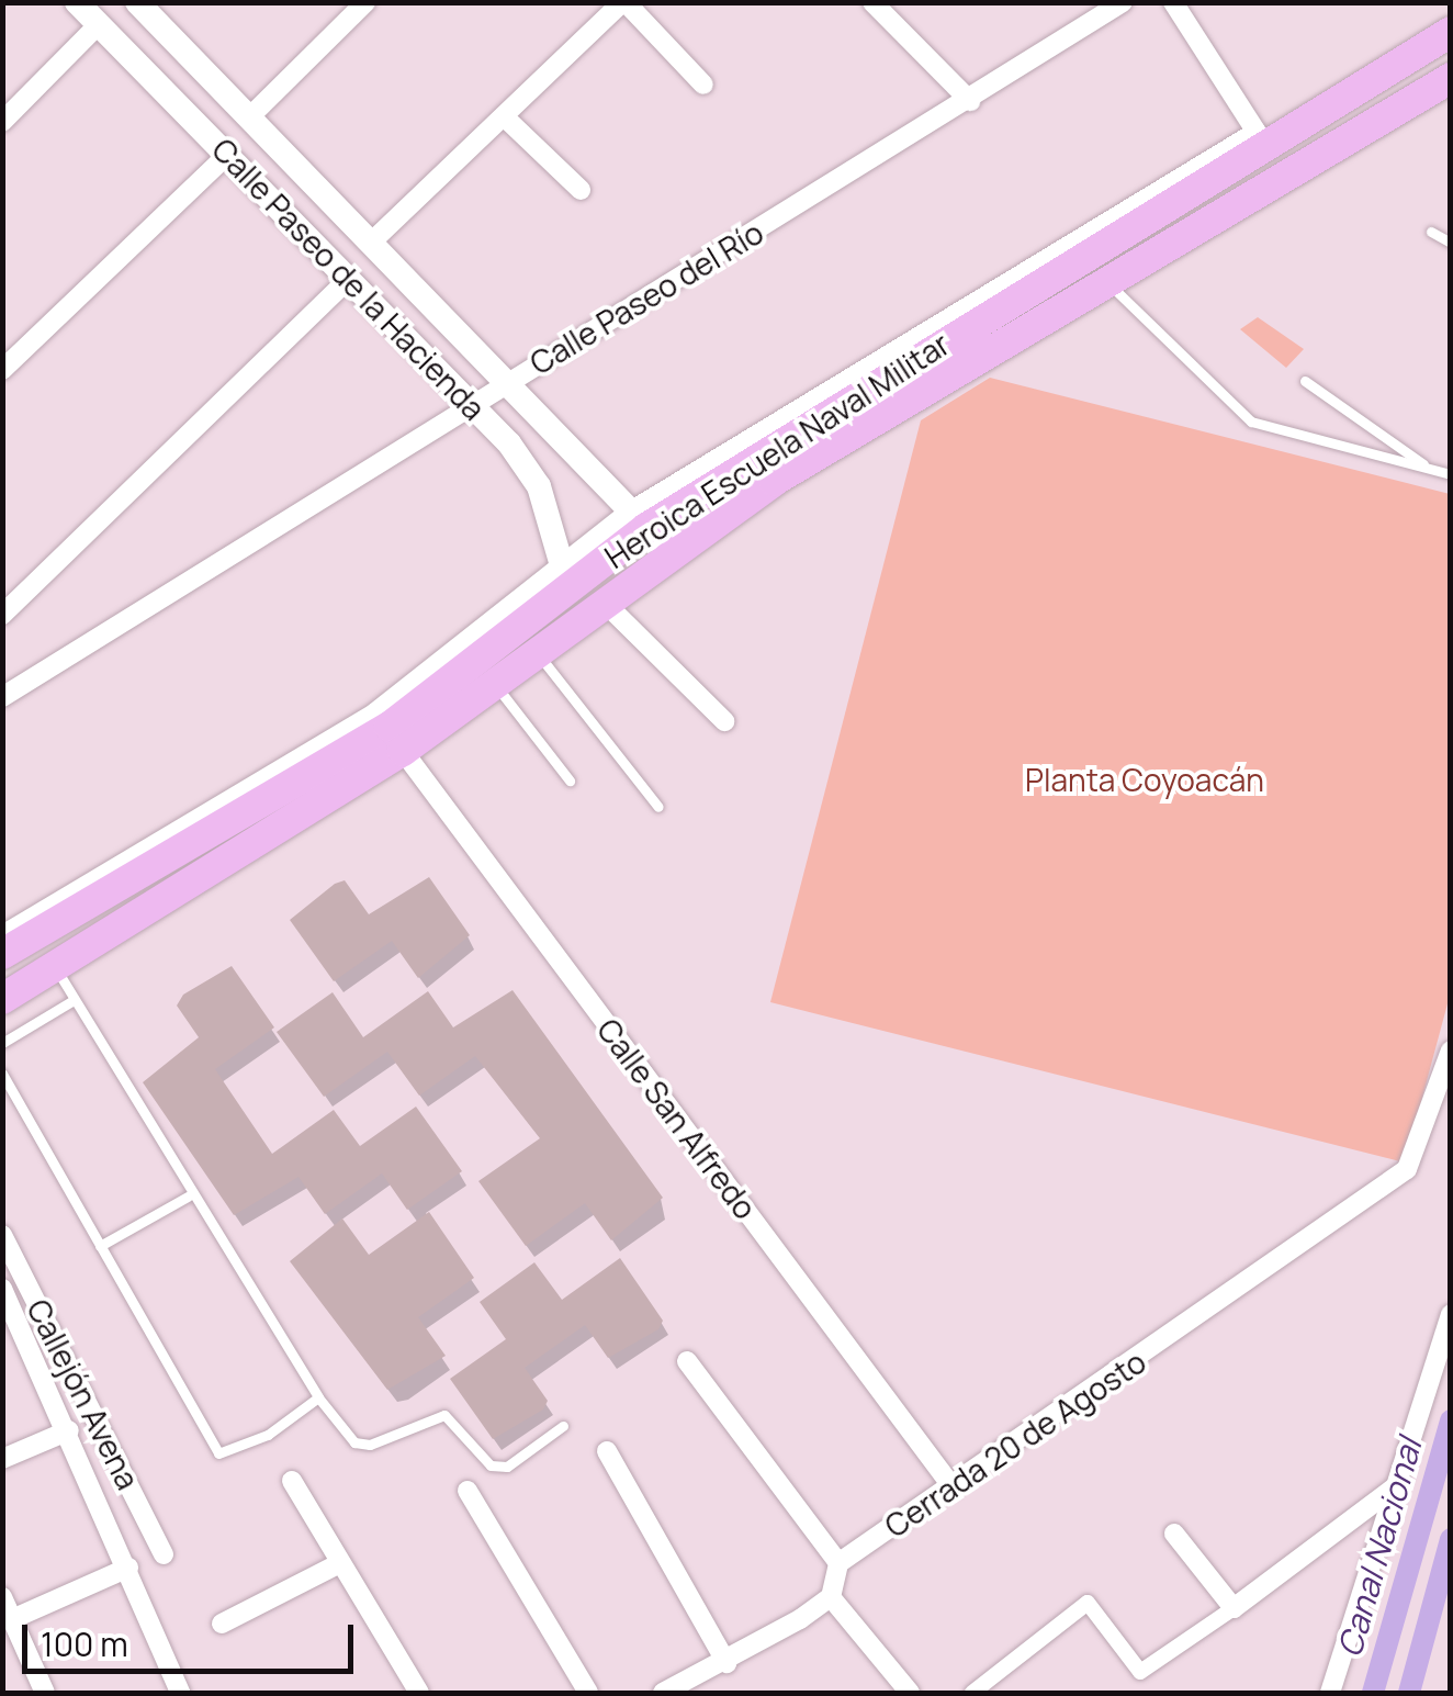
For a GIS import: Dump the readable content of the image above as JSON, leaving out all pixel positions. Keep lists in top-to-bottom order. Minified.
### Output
{"streets":{"main road":["Heroica Escuela Naval Militar"],"street":["Calle Paseo de la Hacienda","Calle Paseo del Río","Calle San Alfredo","Callejón Avena","Cerrada 20 de Agosto"]},"crossings":[["Calle Paseo de la Hacienda","Calle Paseo del Río"],["Calle Paseo de la Hacienda","Heroica Escuela Naval Militar"],["Heroica Escuela Naval Militar","Calle San Alfredo"],["Calle San Alfredo","Cerrada 20 de Agosto"]],"water":["Canal Nacional"],"parks":["Planta Coyoacán"],"scale_bar":"100 m"}
